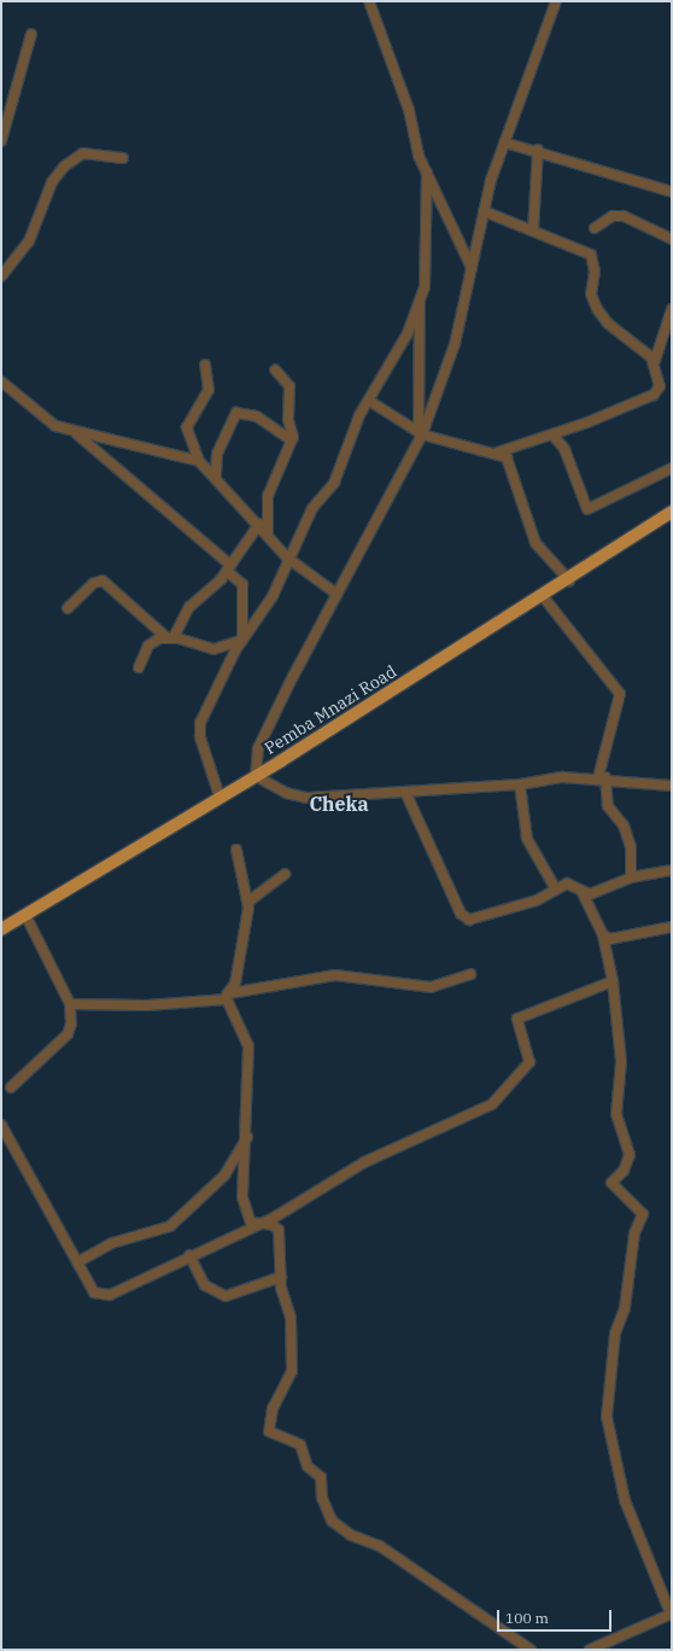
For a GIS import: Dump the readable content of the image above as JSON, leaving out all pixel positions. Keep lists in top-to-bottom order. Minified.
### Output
{"streets":{"main road":["Pemba Mnazi Road"]},"districts":["Cheka"],"scale_bar":"100 m"}
